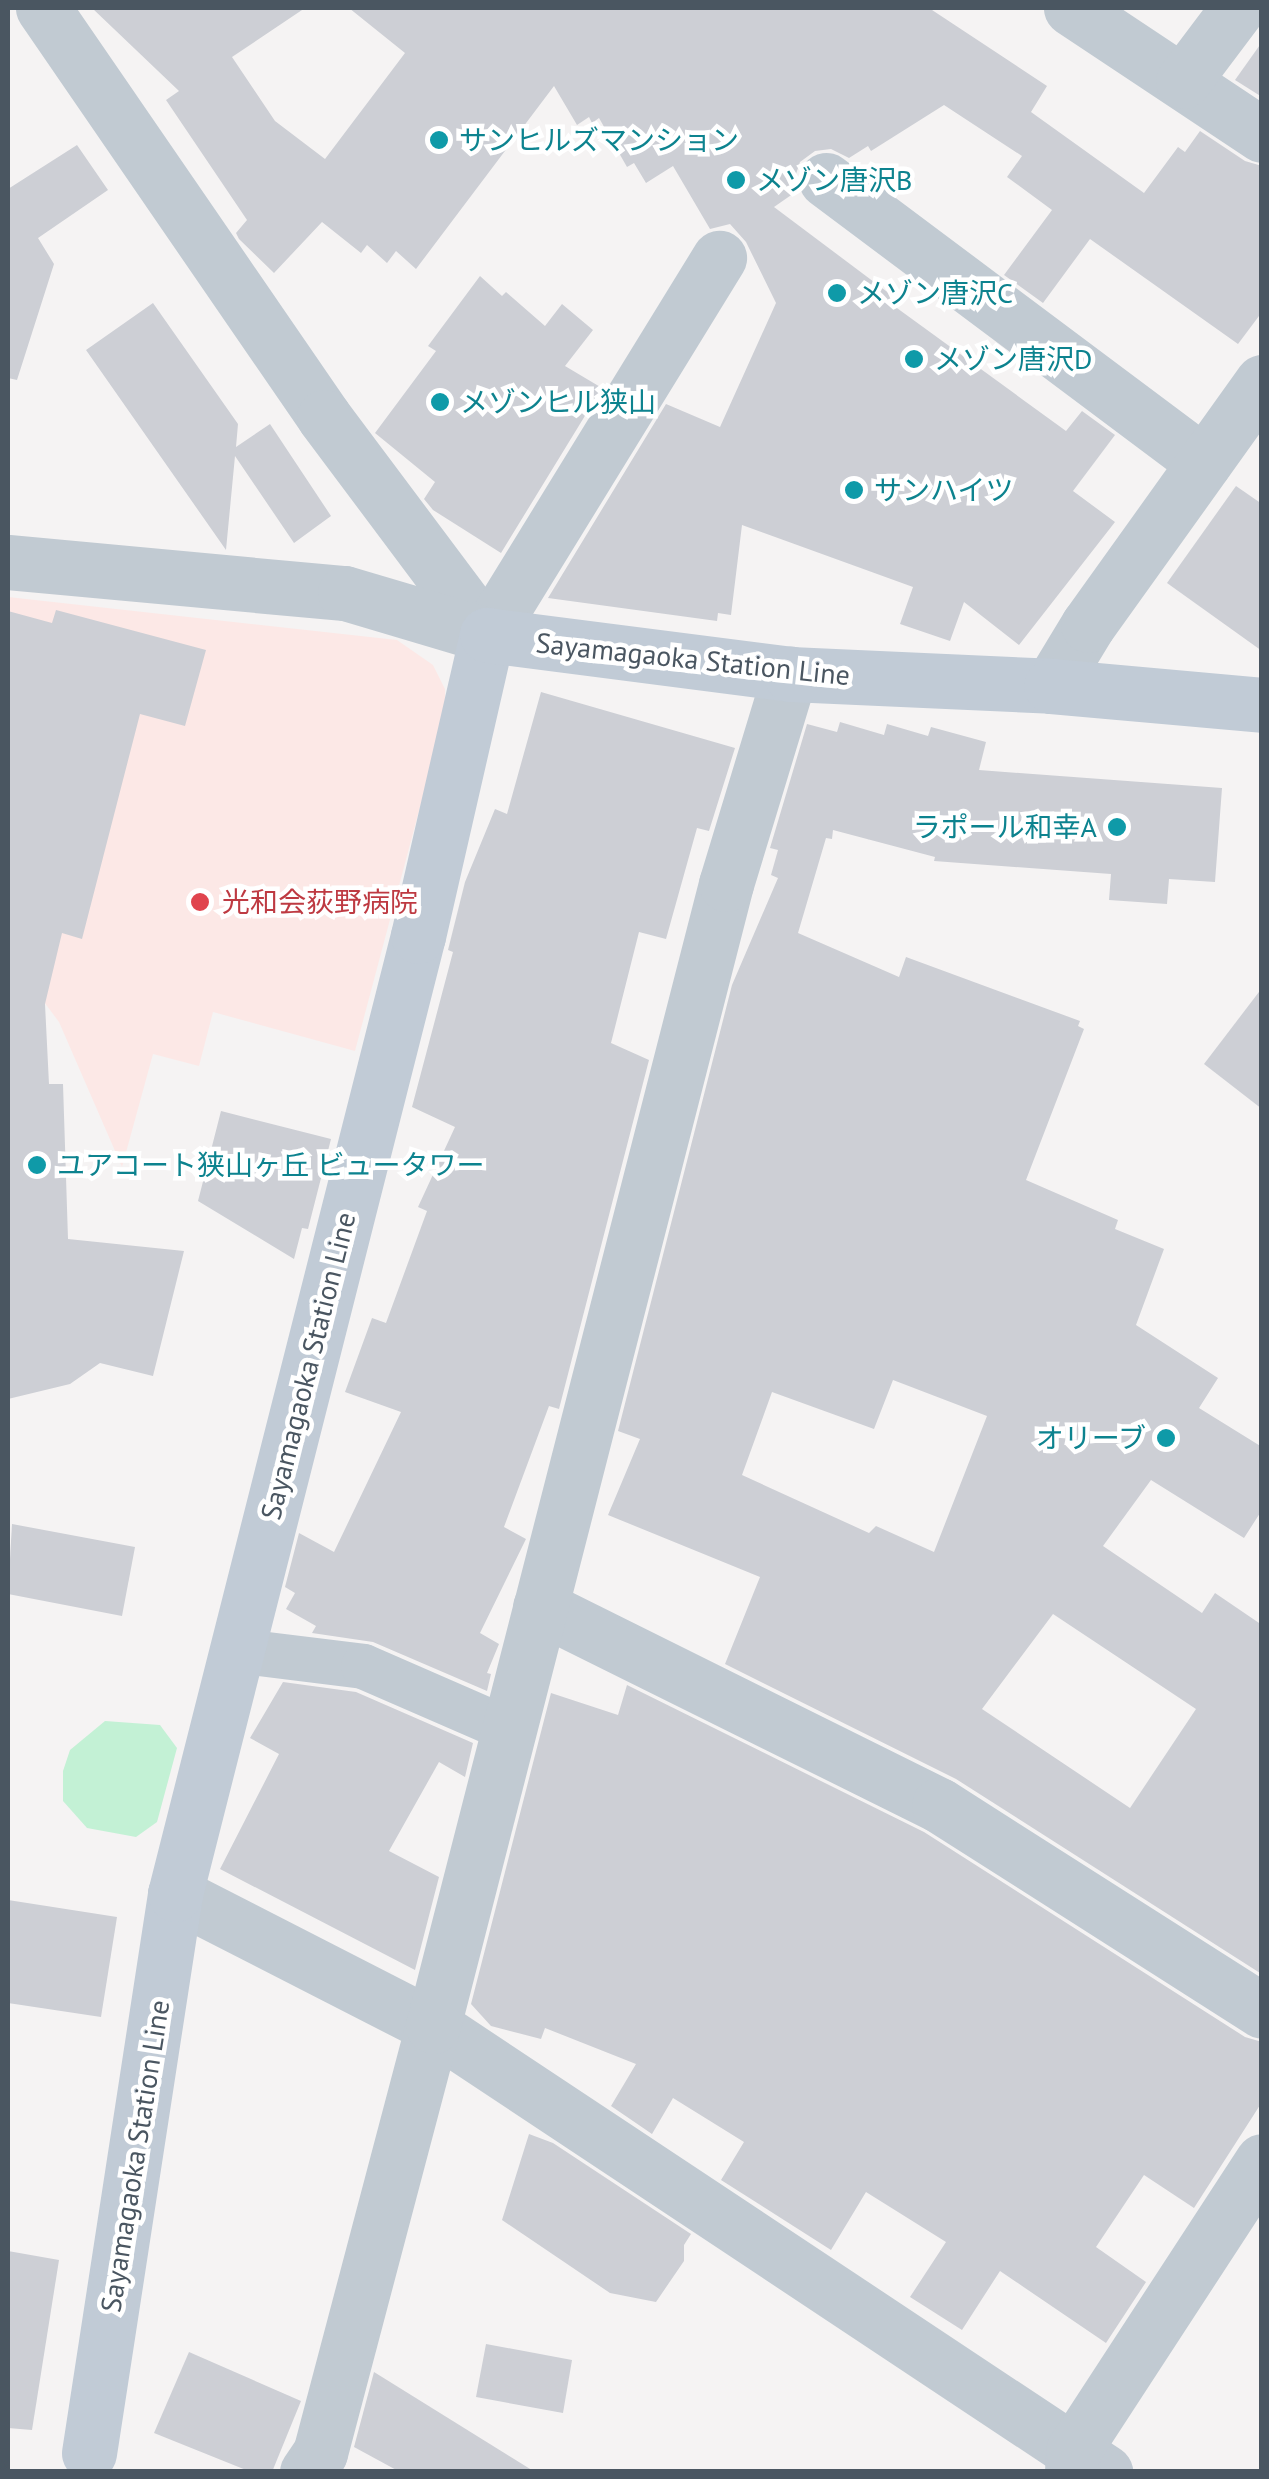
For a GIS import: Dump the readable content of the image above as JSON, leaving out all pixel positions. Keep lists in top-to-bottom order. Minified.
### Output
{"streets":{"main road":["Sayamagaoka Station Line"]},"places":["サンヒルズマンション","メゾン唐沢B","メゾン唐沢C","メゾン唐沢D","メゾンヒル狭山","サンハイツ","ラポール和幸A","光和会荻野病院","ユアコート狭山ヶ丘 ビュータワー","オリーブ"]}
